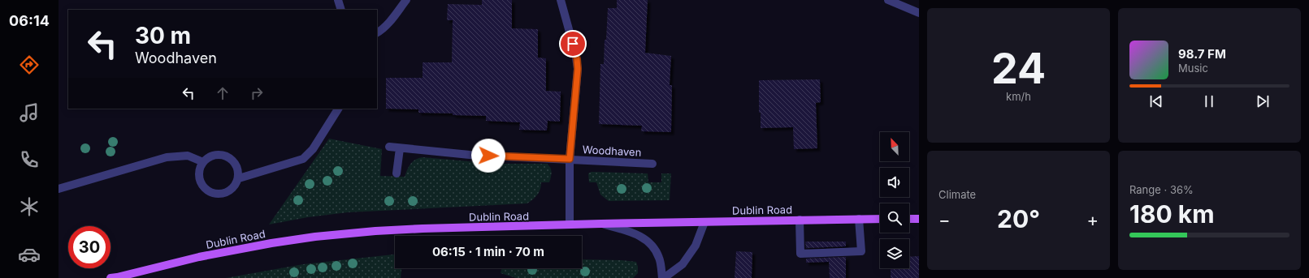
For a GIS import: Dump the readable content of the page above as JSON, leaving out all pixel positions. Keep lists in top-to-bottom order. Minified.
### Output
{"streets":{"main road":["Dublin Road"],"street":["Woodhaven"]},"crossings":[["Woodhaven","Dublin Road"]],"north":"top left","page":{"tabs":"06:14","tile":[["24","km/h"],"Climate",["Range · 36%","180 km"]],"turn":["30 m","Woodhaven"],"song":["98.7 FM","Music"],"heat":["−","20°","+"],"limit":"30","trip":"06:15 · 1 min · 70 m"}}
